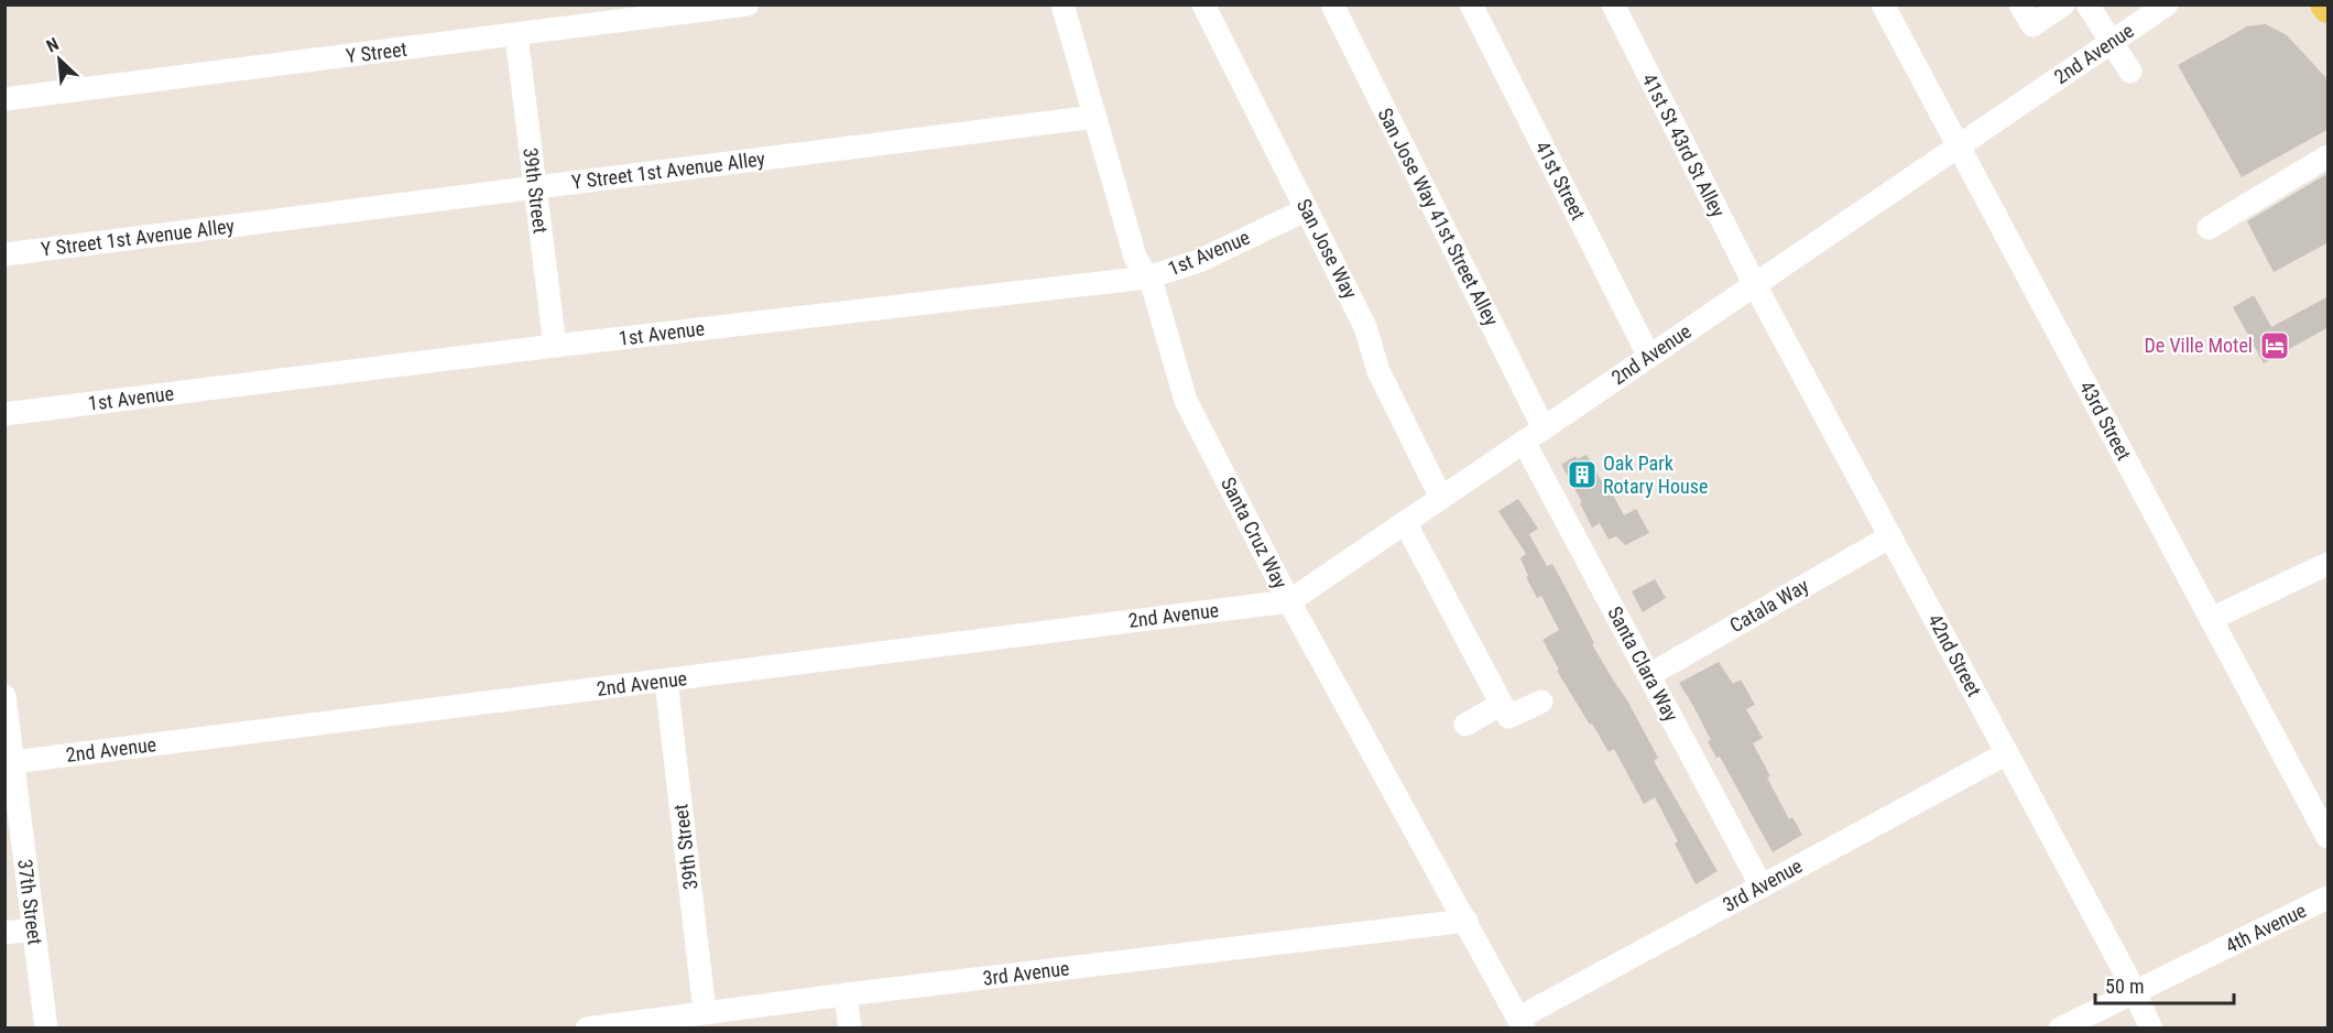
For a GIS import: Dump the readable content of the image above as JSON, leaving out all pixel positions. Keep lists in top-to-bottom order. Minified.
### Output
{"streets":{"street":["Y Street","2nd Avenue","41st St 43rd St Alley","Y Street 1st Avenue Alley","41st Street","39th Street","San Jose Way 41st Street Alley","San Jose Way","1st Avenue","43rd Street","Santa Cruz Way","Catala Way","42nd Street","Santa Clara Way","3rd Avenue","37th Street","4th Avenue"]},"crossings":[["Y Street","39th Street"],["2nd Avenue","41st St 43rd St Alley"],["2nd Avenue","41st Street"],["2nd Avenue","39th Street"],["2nd Avenue","San Jose Way 41st Street Alley"],["2nd Avenue","San Jose Way"],["2nd Avenue","43rd Street"],["2nd Avenue","Santa Cruz Way"],["2nd Avenue","42nd Street"],["2nd Avenue","Santa Clara Way"],["2nd Avenue","37th Street"],["41st St 43rd St Alley","42nd Street"],["Y Street 1st Avenue Alley","39th Street"],["Y Street 1st Avenue Alley","Santa Cruz Way"],["39th Street","1st Avenue"],["39th Street","3rd Avenue"],["San Jose Way","1st Avenue"],["1st Avenue","Santa Cruz Way"],["Santa Cruz Way","3rd Avenue"],["Catala Way","42nd Street"],["Catala Way","Santa Clara Way"],["42nd Street","3rd Avenue"],["42nd Street","4th Avenue"],["Santa Clara Way","3rd Avenue"]],"places":{"hotel":["De Ville Motel"],"building":["Oak Park Rotary House"]},"scale_bar":"50 m","north":"top left"}
